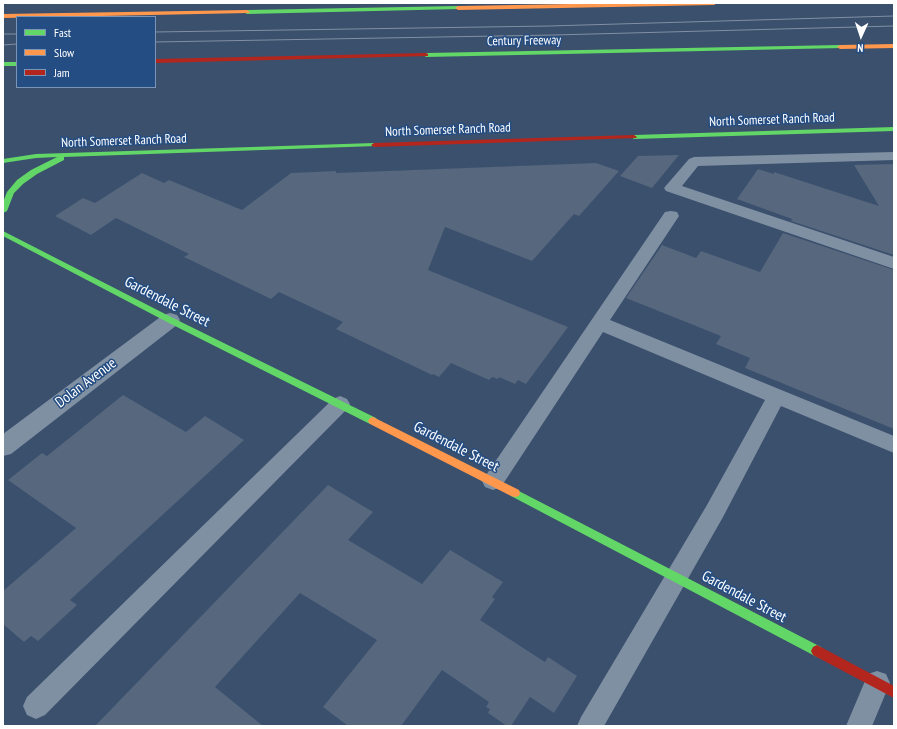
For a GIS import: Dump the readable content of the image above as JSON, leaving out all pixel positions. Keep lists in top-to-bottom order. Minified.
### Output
{"streets":{"main road":["Century Freeway","North Somerset Ranch Road","Gardendale Street"],"street":["Dolan Avenue"]},"crossings":[["Gardendale Street","Dolan Avenue"]],"legend":["Fast","Slow","Jam"],"north":"bottom"}
